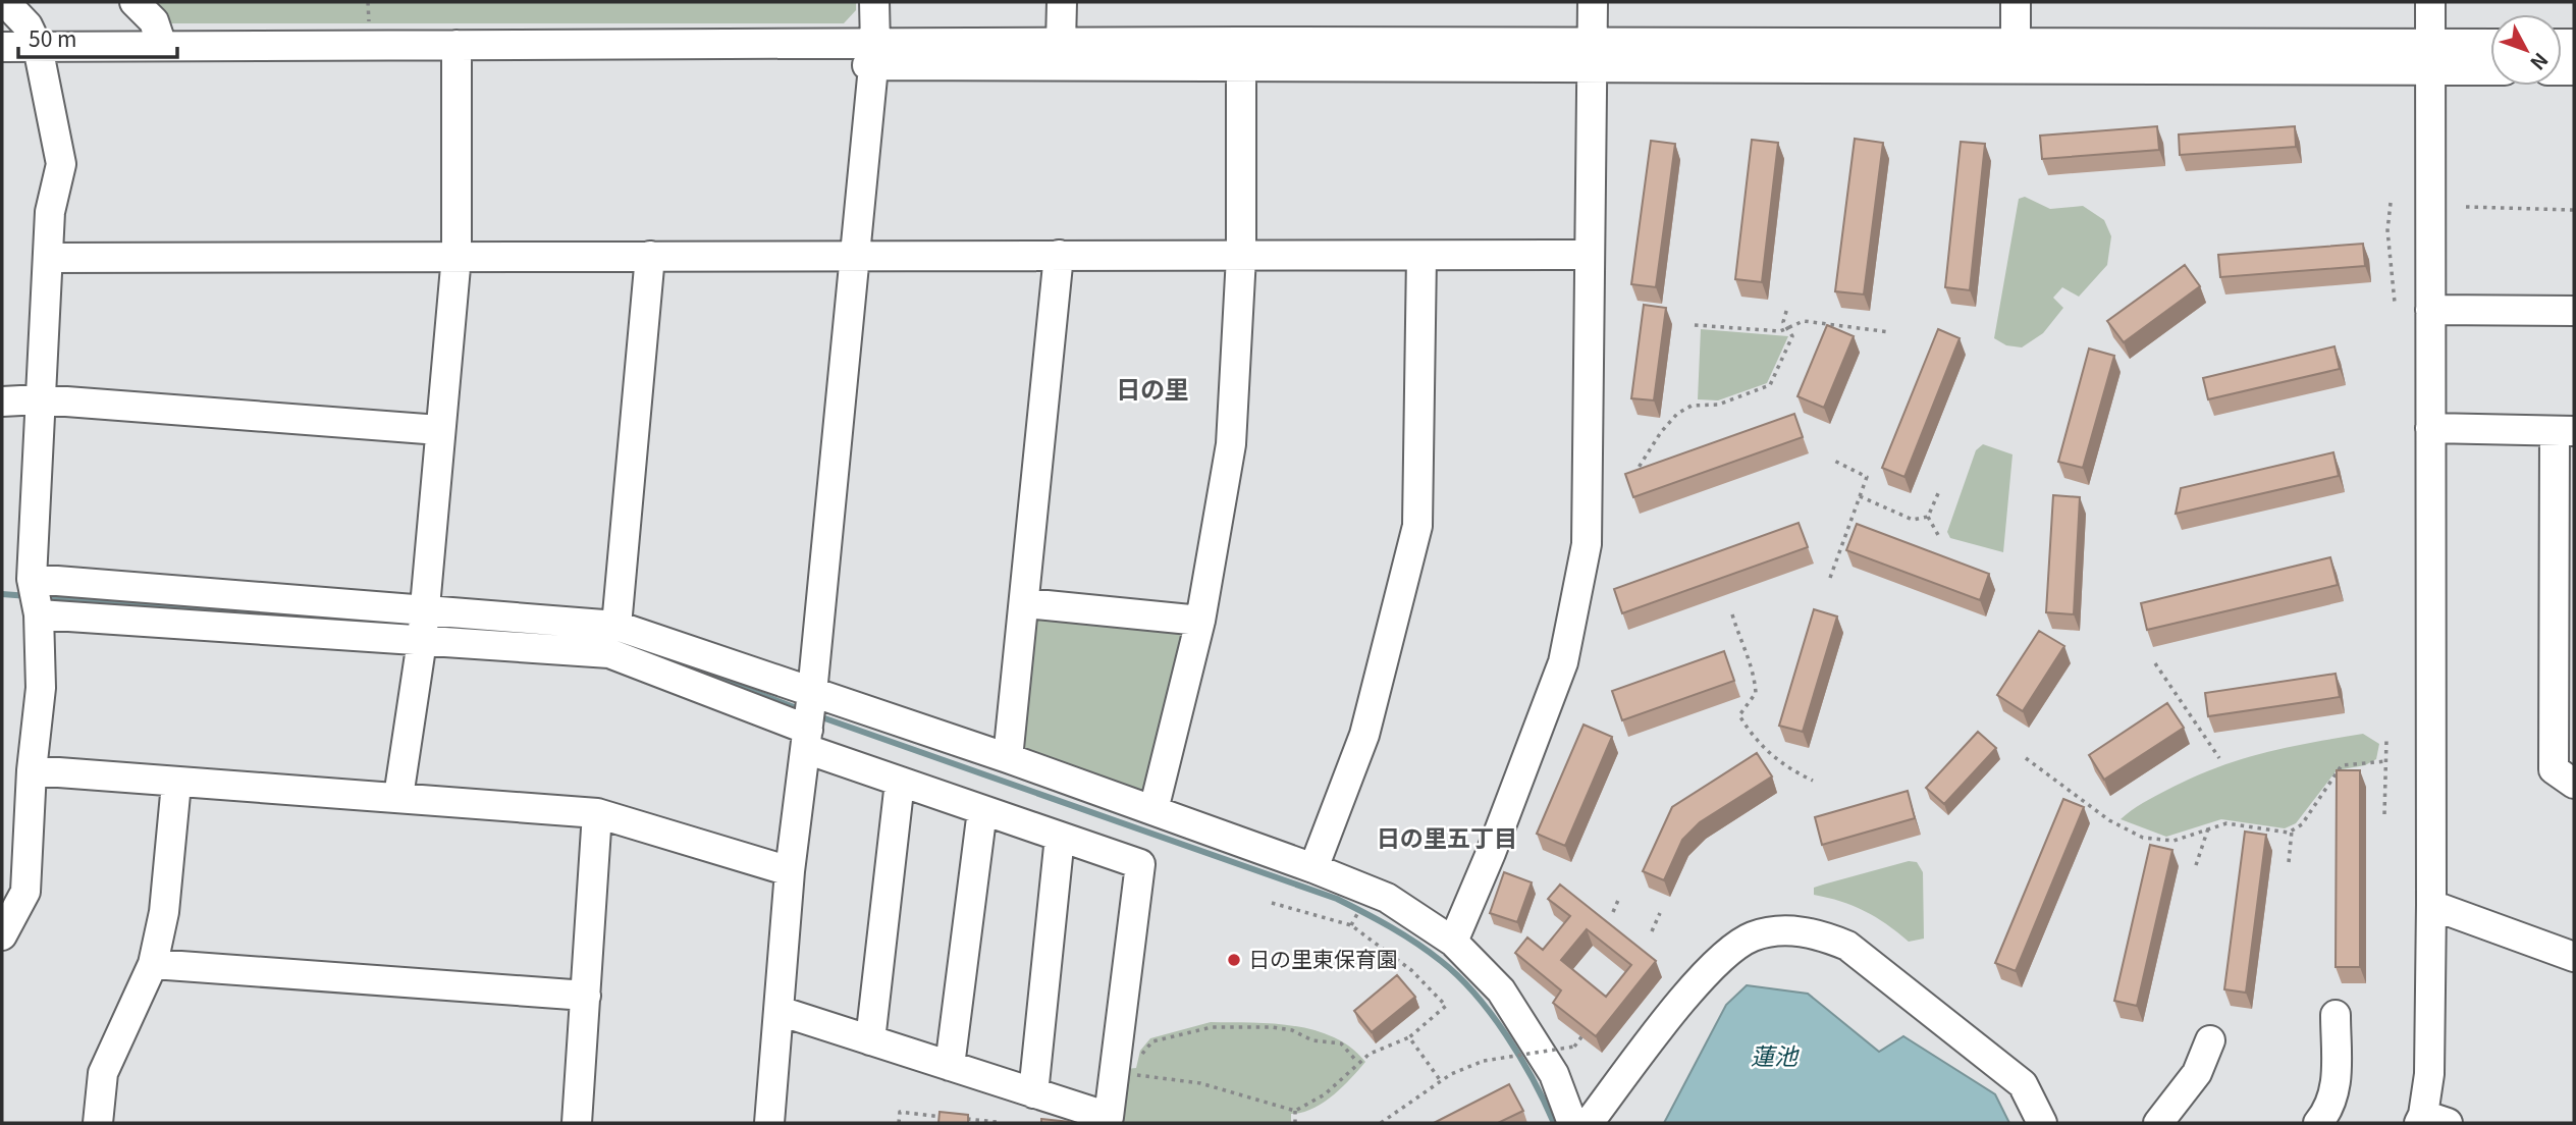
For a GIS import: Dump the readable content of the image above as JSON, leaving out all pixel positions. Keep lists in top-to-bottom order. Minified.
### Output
{"districts":["日の里","日の里五丁目"],"water":["蓮池"],"places":["日の里東保育園"],"scale_bar":"50 m","north":"bottom right"}
